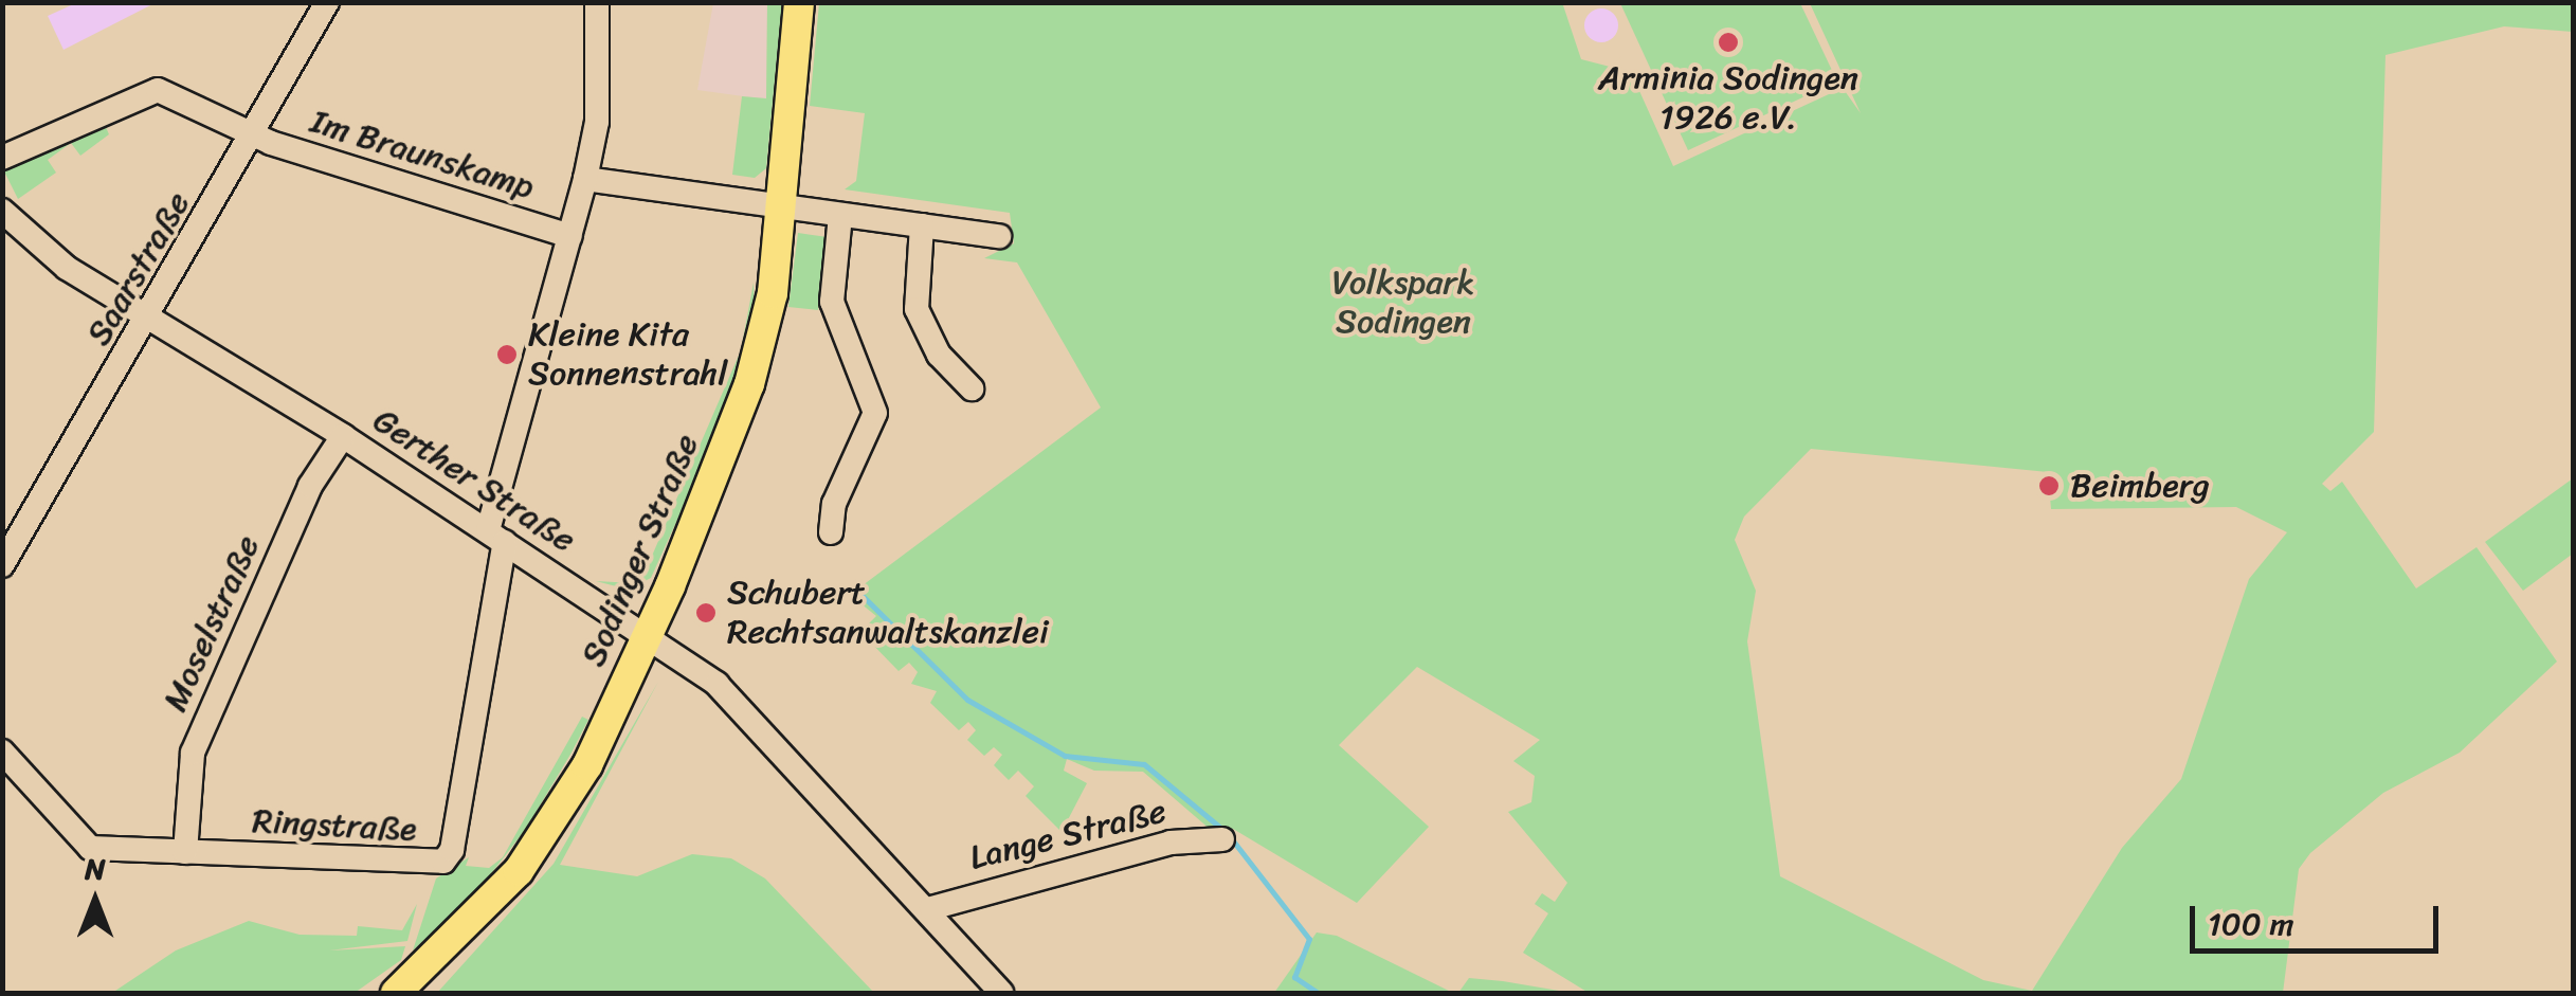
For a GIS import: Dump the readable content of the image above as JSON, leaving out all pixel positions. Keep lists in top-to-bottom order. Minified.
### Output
{"streets":{"main road":["Sodinger Straße"],"street":["Im Braunskamp","Saarstraße","Gerther Straße","Moselstraße","Ringstraße","Lange Straße"]},"crossings":[["Im Braunskamp","Saarstraße"],["Im Braunskamp","Ringstraße"],["Saarstraße","Gerther Straße"],["Gerther Straße","Sodinger Straße"],["Gerther Straße","Moselstraße"],["Gerther Straße","Ringstraße"],["Gerther Straße","Lange Straße"],["Moselstraße","Ringstraße"]],"parks":["Volkspark Sodingen"],"places":["Arminia Sodingen 1926 e.V.","Kleine Kita Sonnenstrahl","Beimberg","Schubert Rechtsanwaltskanzlei"],"scale_bar":"100 m","north":"top"}
